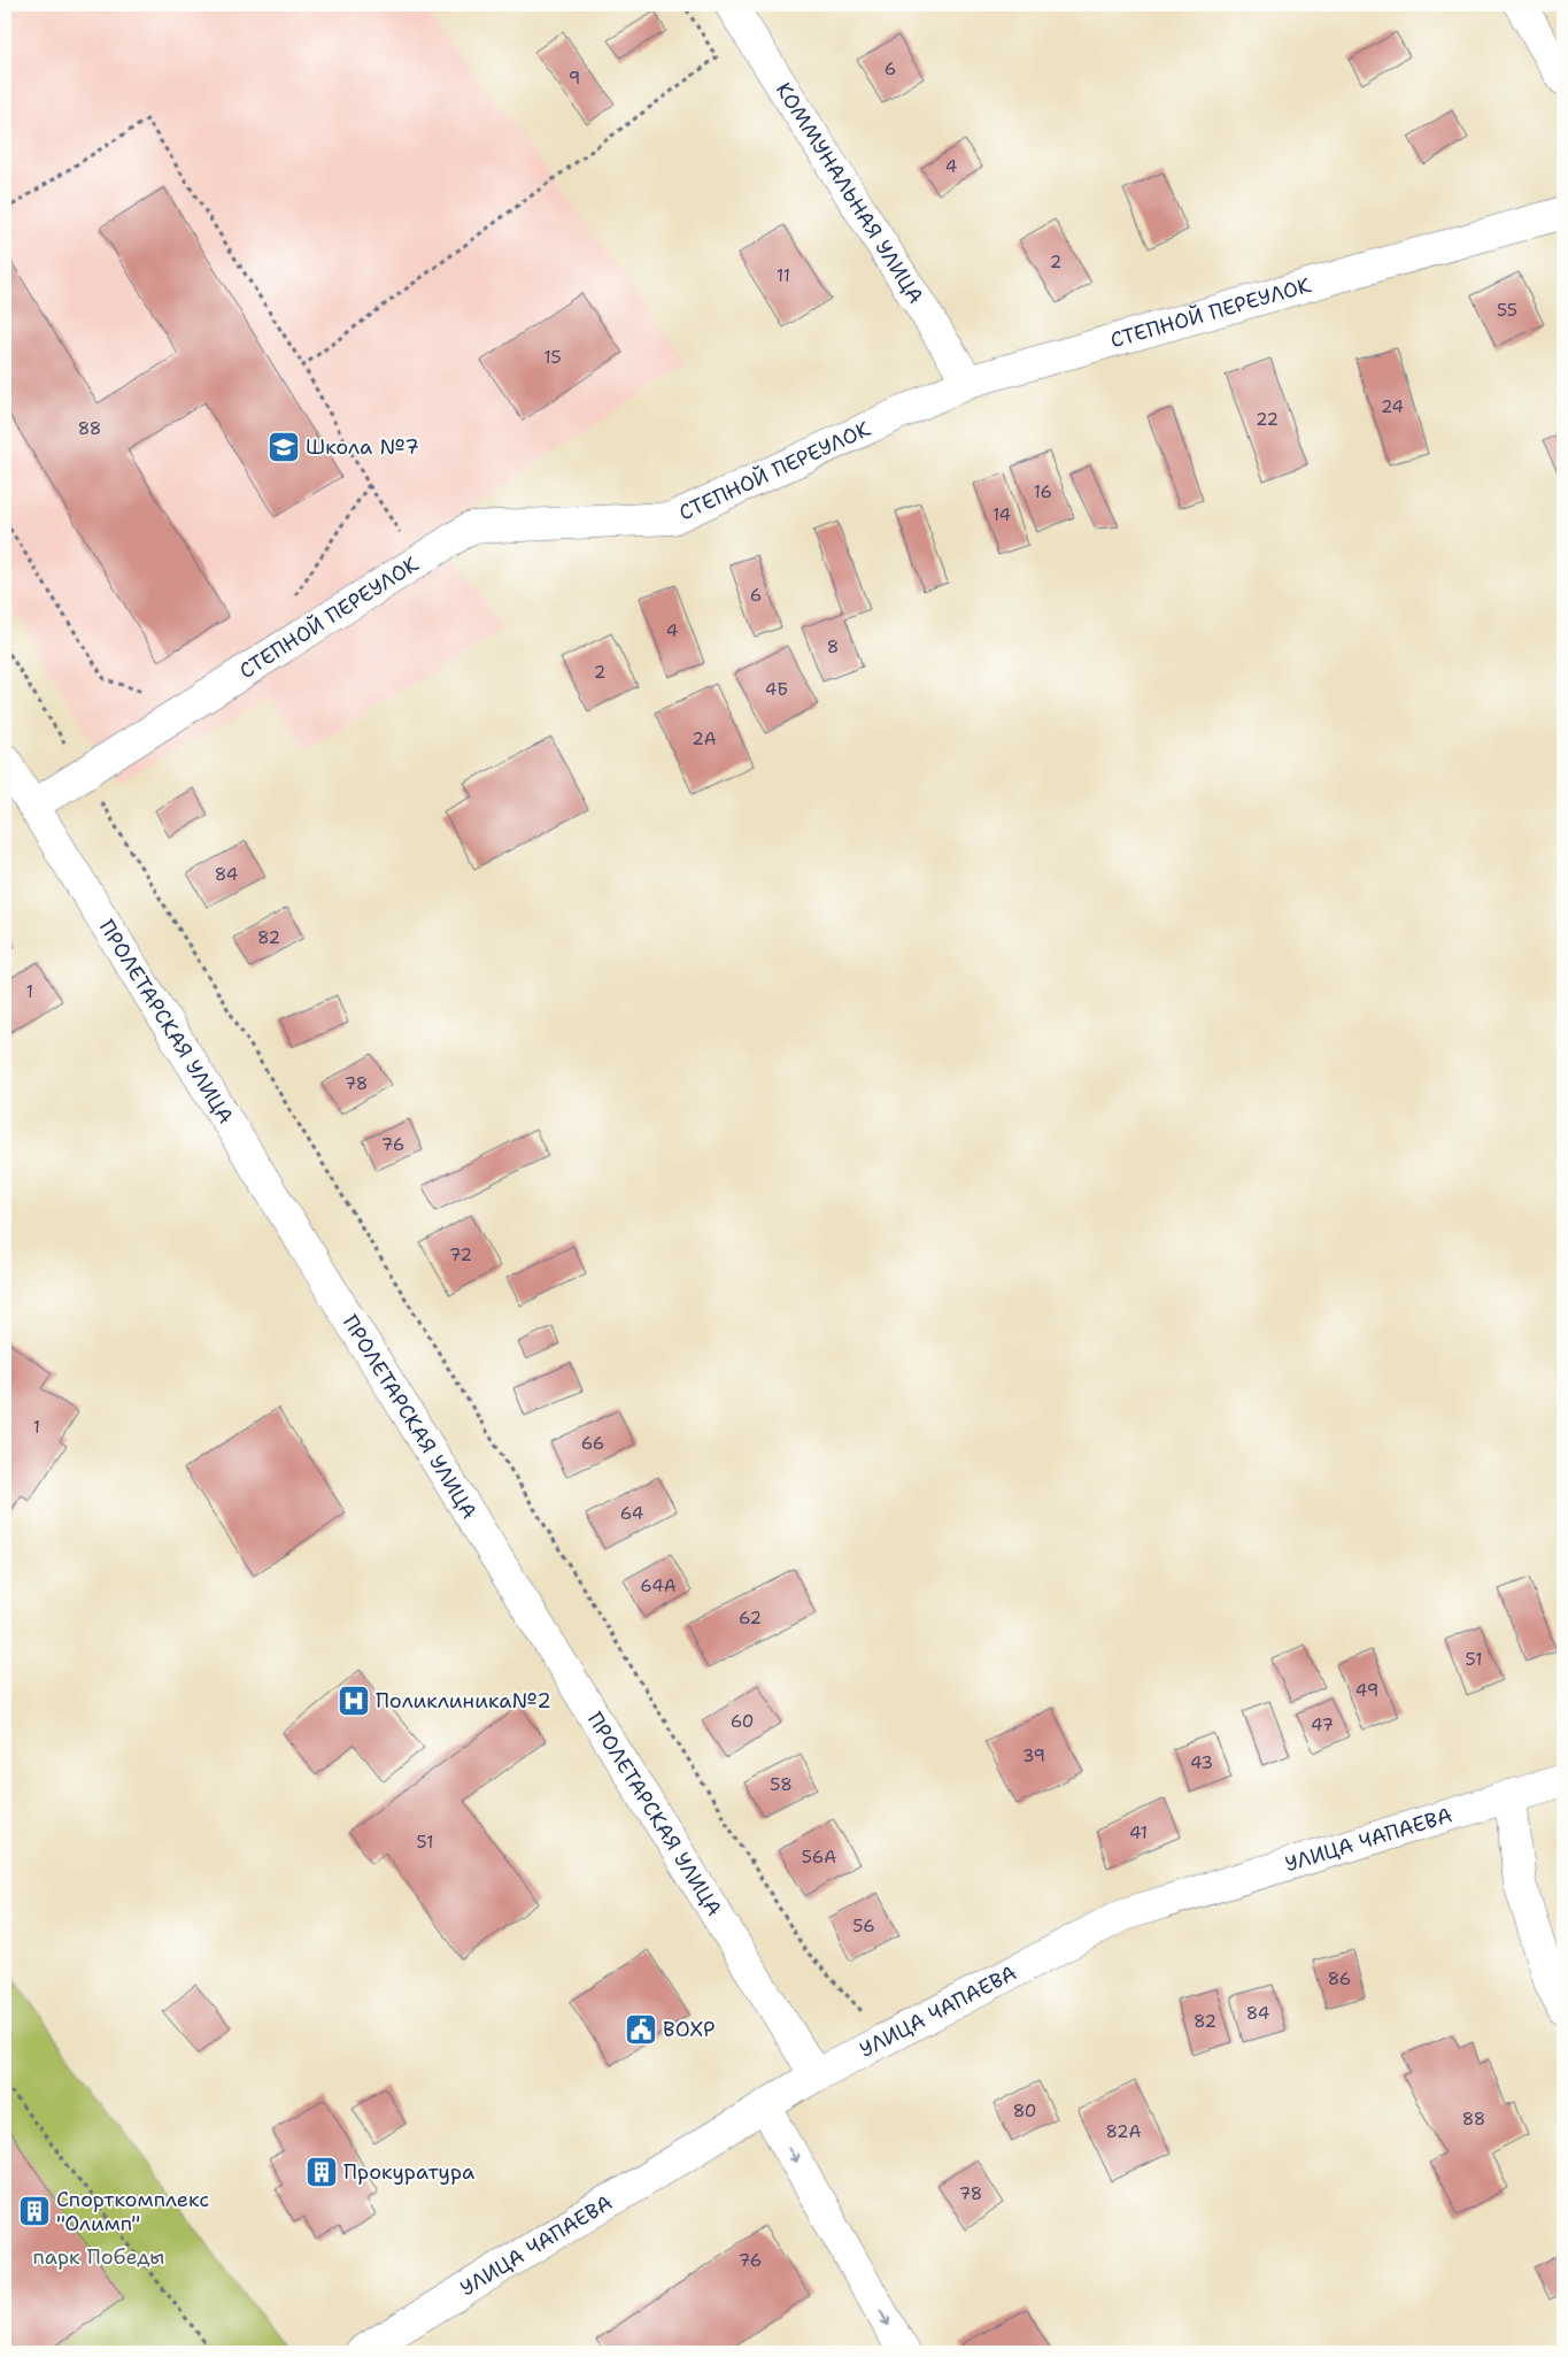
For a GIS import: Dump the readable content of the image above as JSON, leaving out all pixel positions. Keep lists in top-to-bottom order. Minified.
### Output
{"streets":{"street":["КОММУНАЛЬНАЯ УЛИЦА","СТЕПНОЙ ПЕРЕУЛОК","ПРОЛЕТАРСКАЯ УЛИЦА","УЛИЦА ЧАПАЕВА"]},"crossings":[["КОММУНАЛЬНАЯ УЛИЦА","СТЕПНОЙ ПЕРЕУЛОК"],["СТЕПНОЙ ПЕРЕУЛОК","ПРОЛЕТАРСКАЯ УЛИЦА"],["ПРОЛЕТАРСКАЯ УЛИЦА","УЛИЦА ЧАПАЕВА"]],"parks":["парк Победы"],"places":{"school or university":["Школа №7"],"hospital":["Поликлиника№2"],"public building":["ВОХР"],"building":["Прокуратура","Спорткомплекс \"Олимп\""]},"house_numbers":["6","9","4","2","11","55","15","24","22","88","16","14","6","4","8","2","4Б","2А","84","82","1","78","76","72","1","66","64","64А","62","51","49","60","47","39","43","58","41","51","56А","56","86","84","82","80","88","82А","78","76"]}
